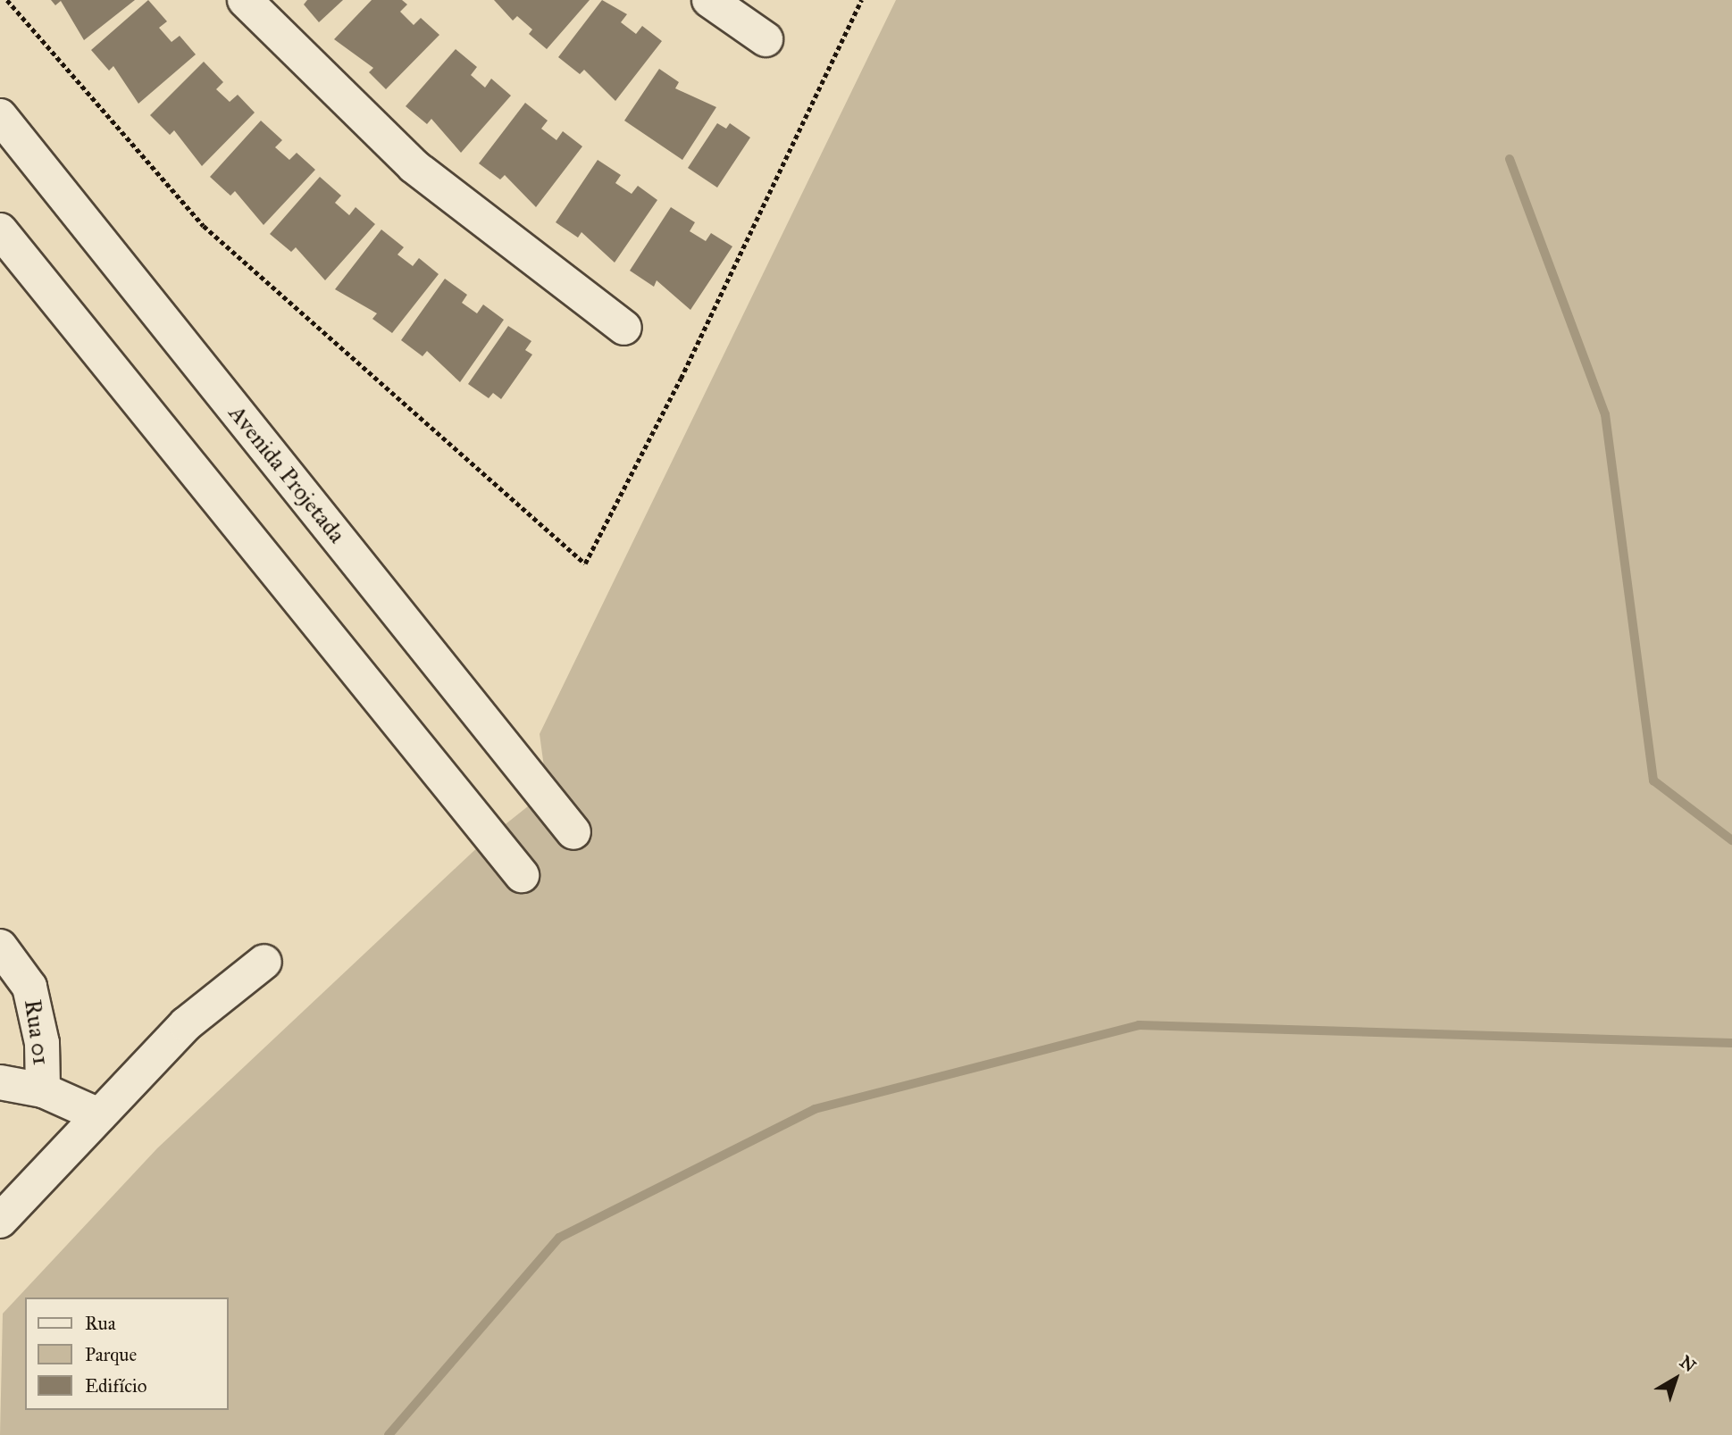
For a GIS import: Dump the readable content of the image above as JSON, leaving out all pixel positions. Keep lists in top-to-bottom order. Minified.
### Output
{"streets":{"street":["Avenida Projetada","Rua 01"]},"legend":["Rua","Parque","Edifício"],"north":"top right"}
